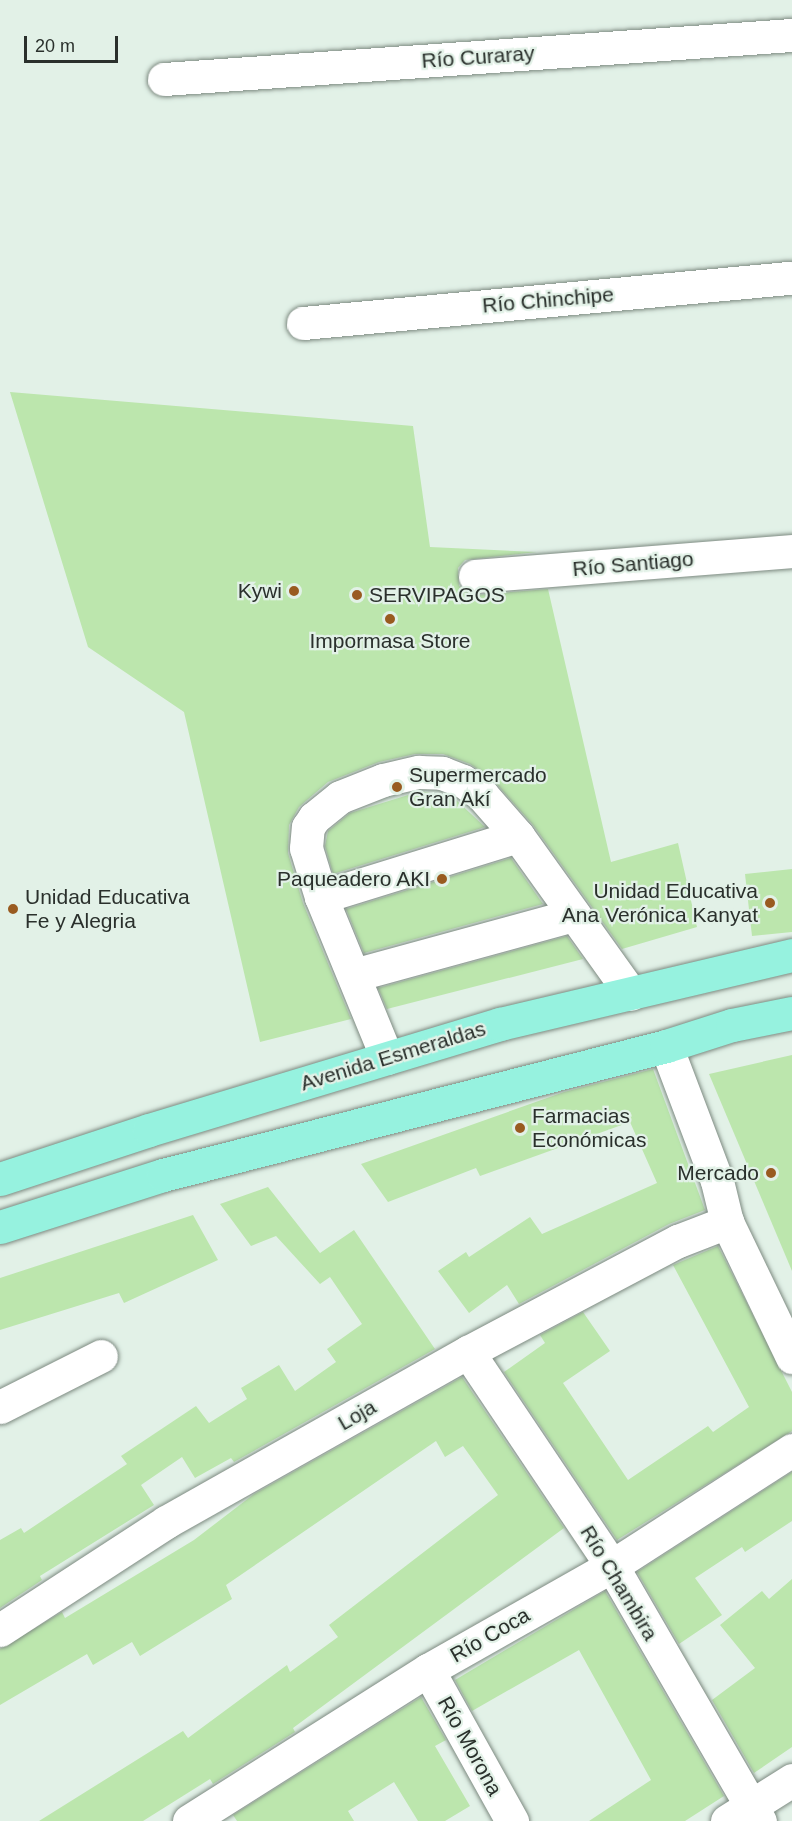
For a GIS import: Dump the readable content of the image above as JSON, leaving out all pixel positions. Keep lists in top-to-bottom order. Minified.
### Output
{"streets":{"main road":["Avenida Esmeraldas"],"street":["Río Curaray","Río Chinchipe","Río Santiago","Loja","Río Chambira","Río Coca","Río Morona"]},"crossings":[["Loja","Río Chambira"],["Río Chambira","Río Coca"],["Río Coca","Río Morona"]],"places":["Kywi","SERVIPAGOS","Impormasa Store","Supermercado Gran Akí","Paqueadero AKI","Unidad Educativa Ana Verónica Kanyat","Unidad Educativa Fe y Alegria","Farmacias Económicas","Mercado"],"scale_bar":"20 m"}
